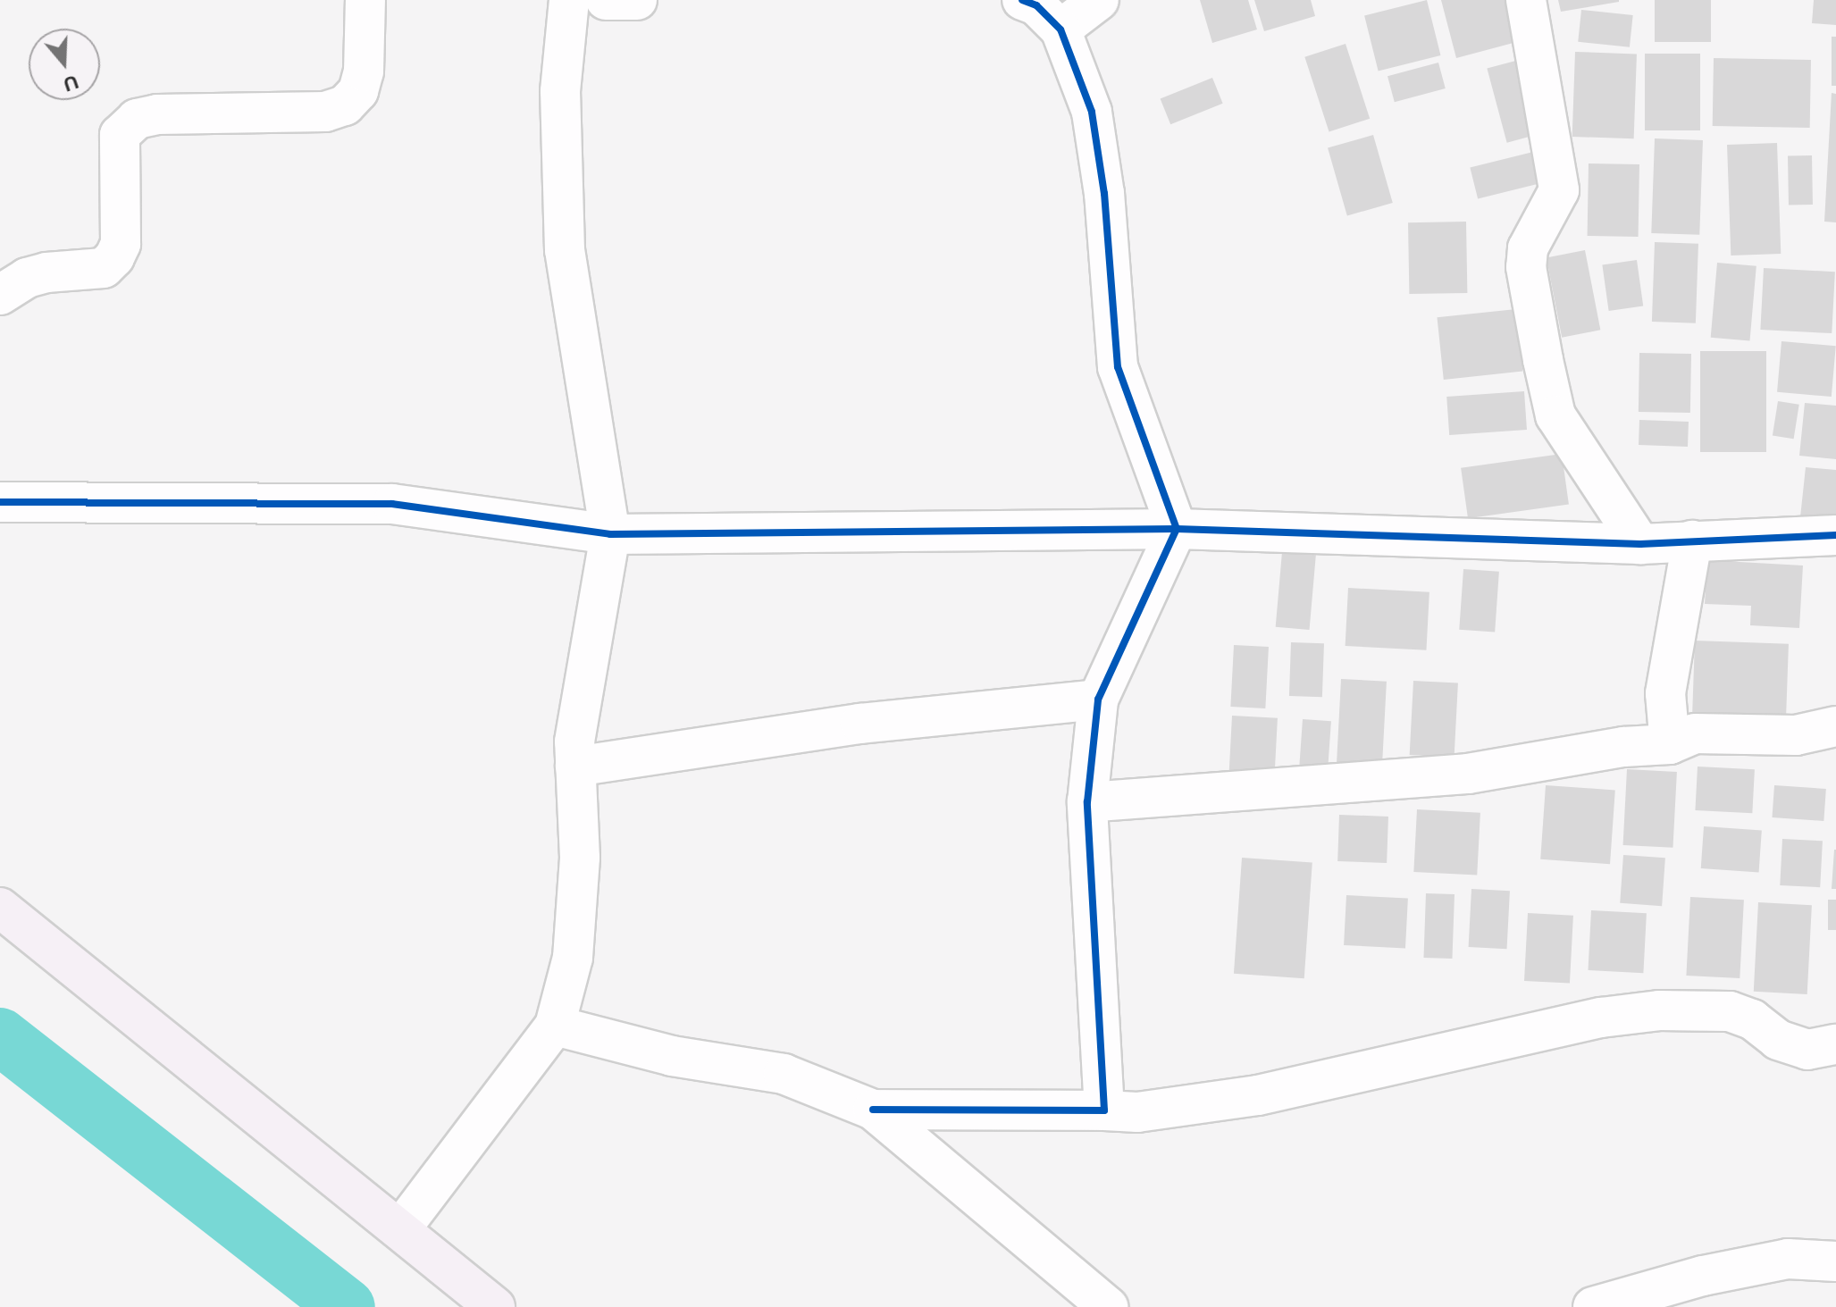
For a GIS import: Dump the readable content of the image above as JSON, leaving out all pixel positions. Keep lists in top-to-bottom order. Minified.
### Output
{"north":"bottom"}
